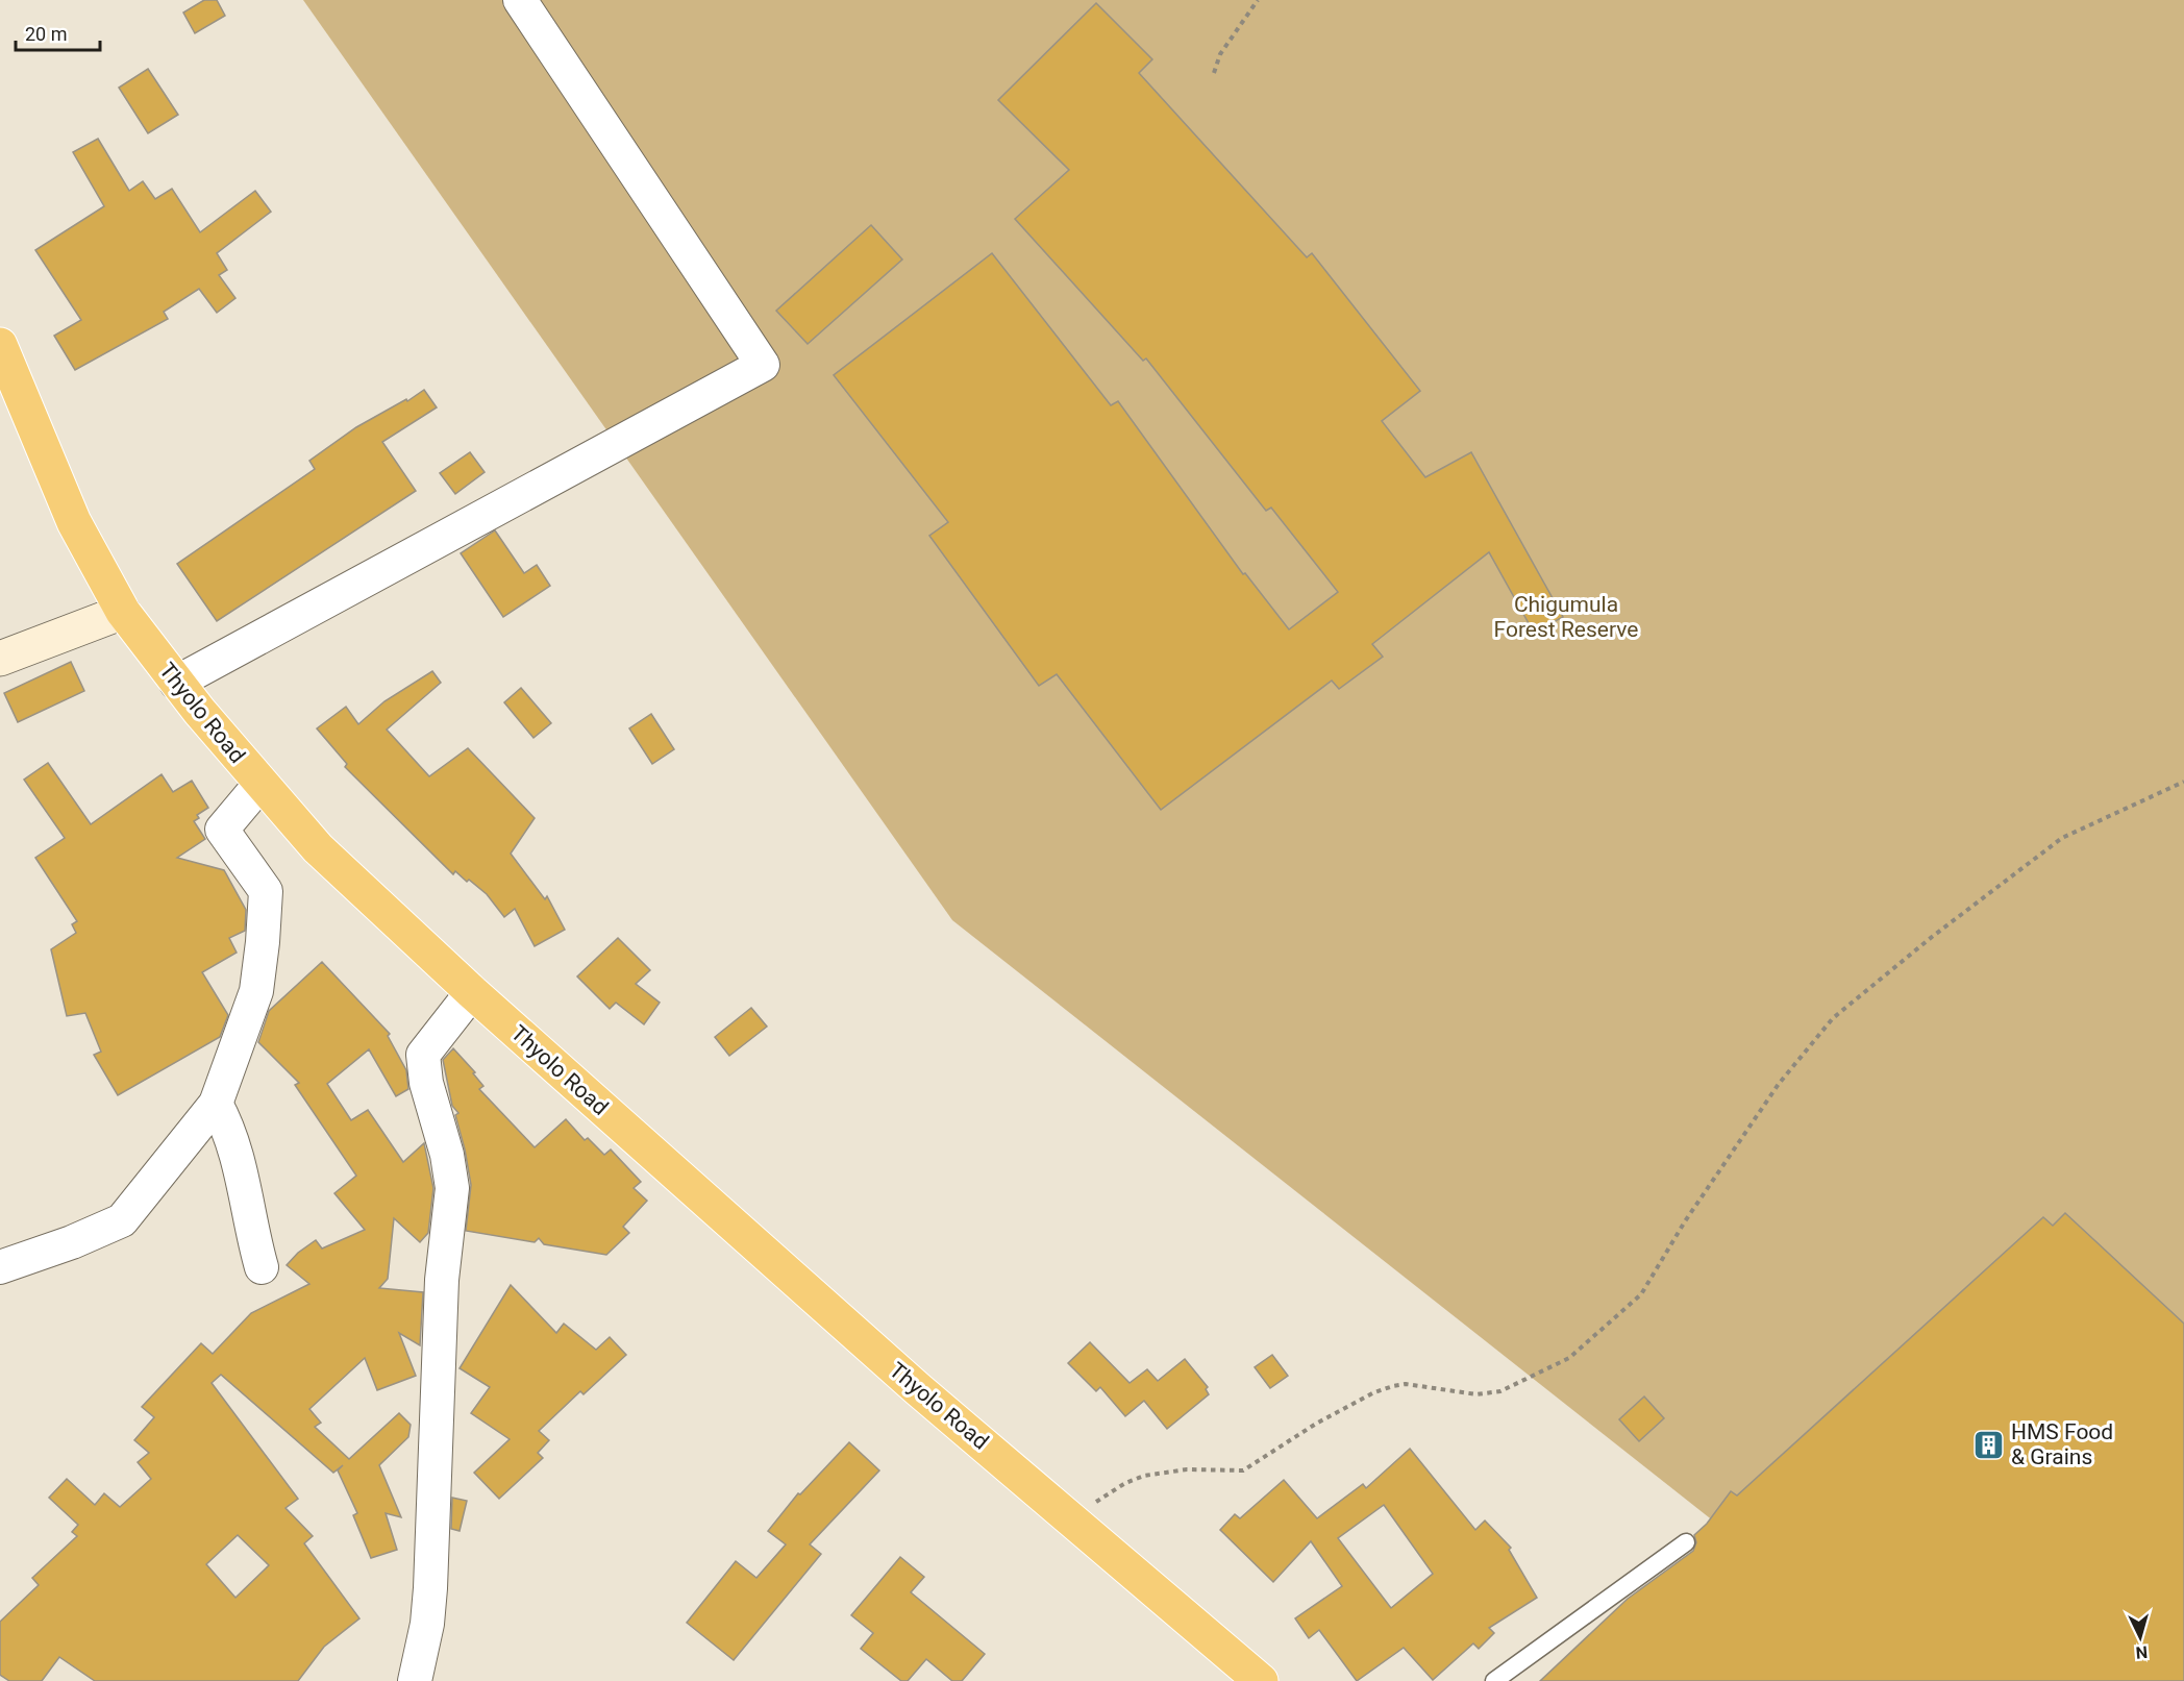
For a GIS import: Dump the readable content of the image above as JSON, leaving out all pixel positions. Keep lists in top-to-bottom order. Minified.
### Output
{"streets":{"highway":["Thyolo Road"]},"parks":["Chigumula Forest Reserve"],"places":{"building":["HMS Food & Grains"]},"scale_bar":"20 m","north":"bottom"}
